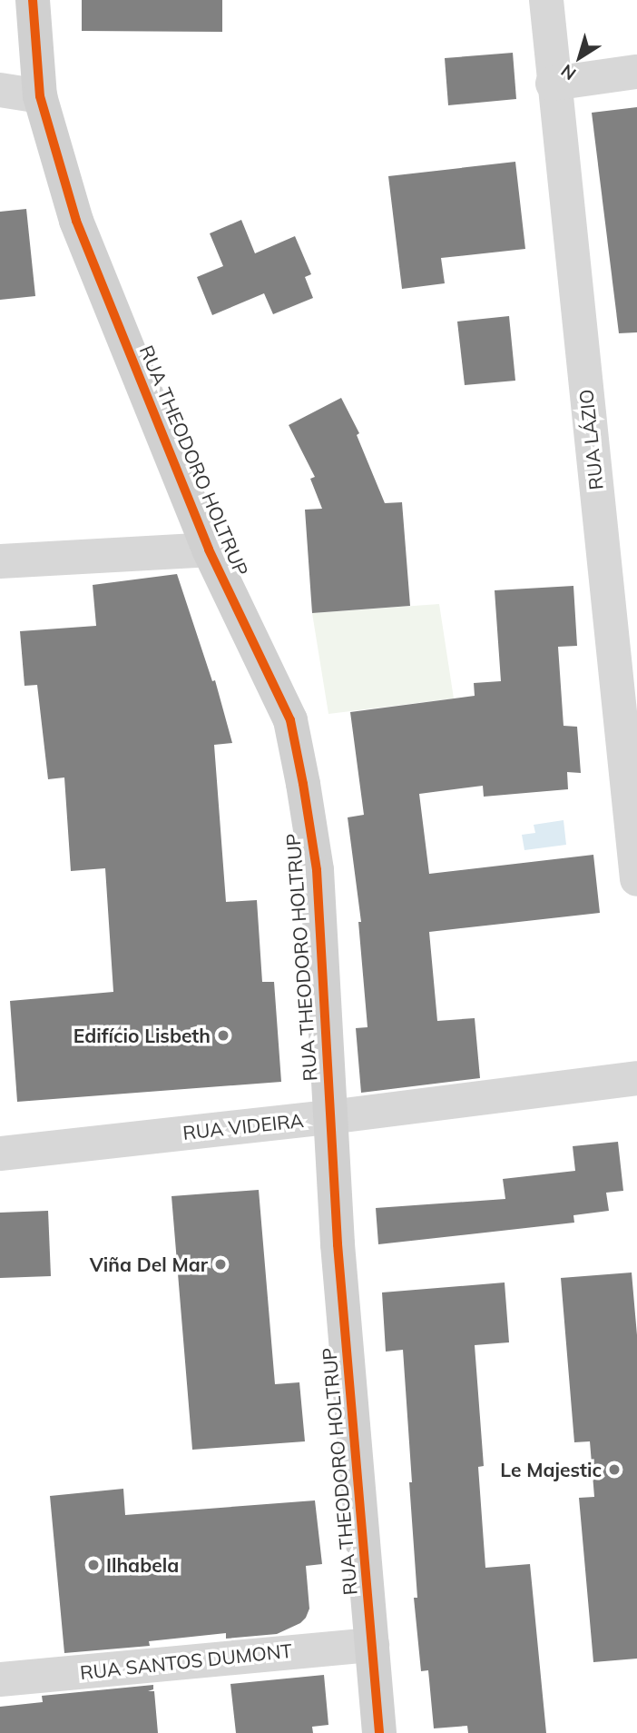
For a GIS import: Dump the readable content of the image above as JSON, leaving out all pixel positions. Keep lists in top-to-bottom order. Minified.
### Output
{"streets":{"main road":["RUA THEODORO HOLTRUP"],"street":["RUA LÁZIO","RUA VIDEIRA","RUA SANTOS DUMONT"]},"crossings":[["RUA THEODORO HOLTRUP","RUA VIDEIRA"],["RUA THEODORO HOLTRUP","RUA SANTOS DUMONT"]],"places":["Edifício Lisbeth","Viña Del Mar","Le Majestic","Ilhabela"],"north":"bottom left"}
